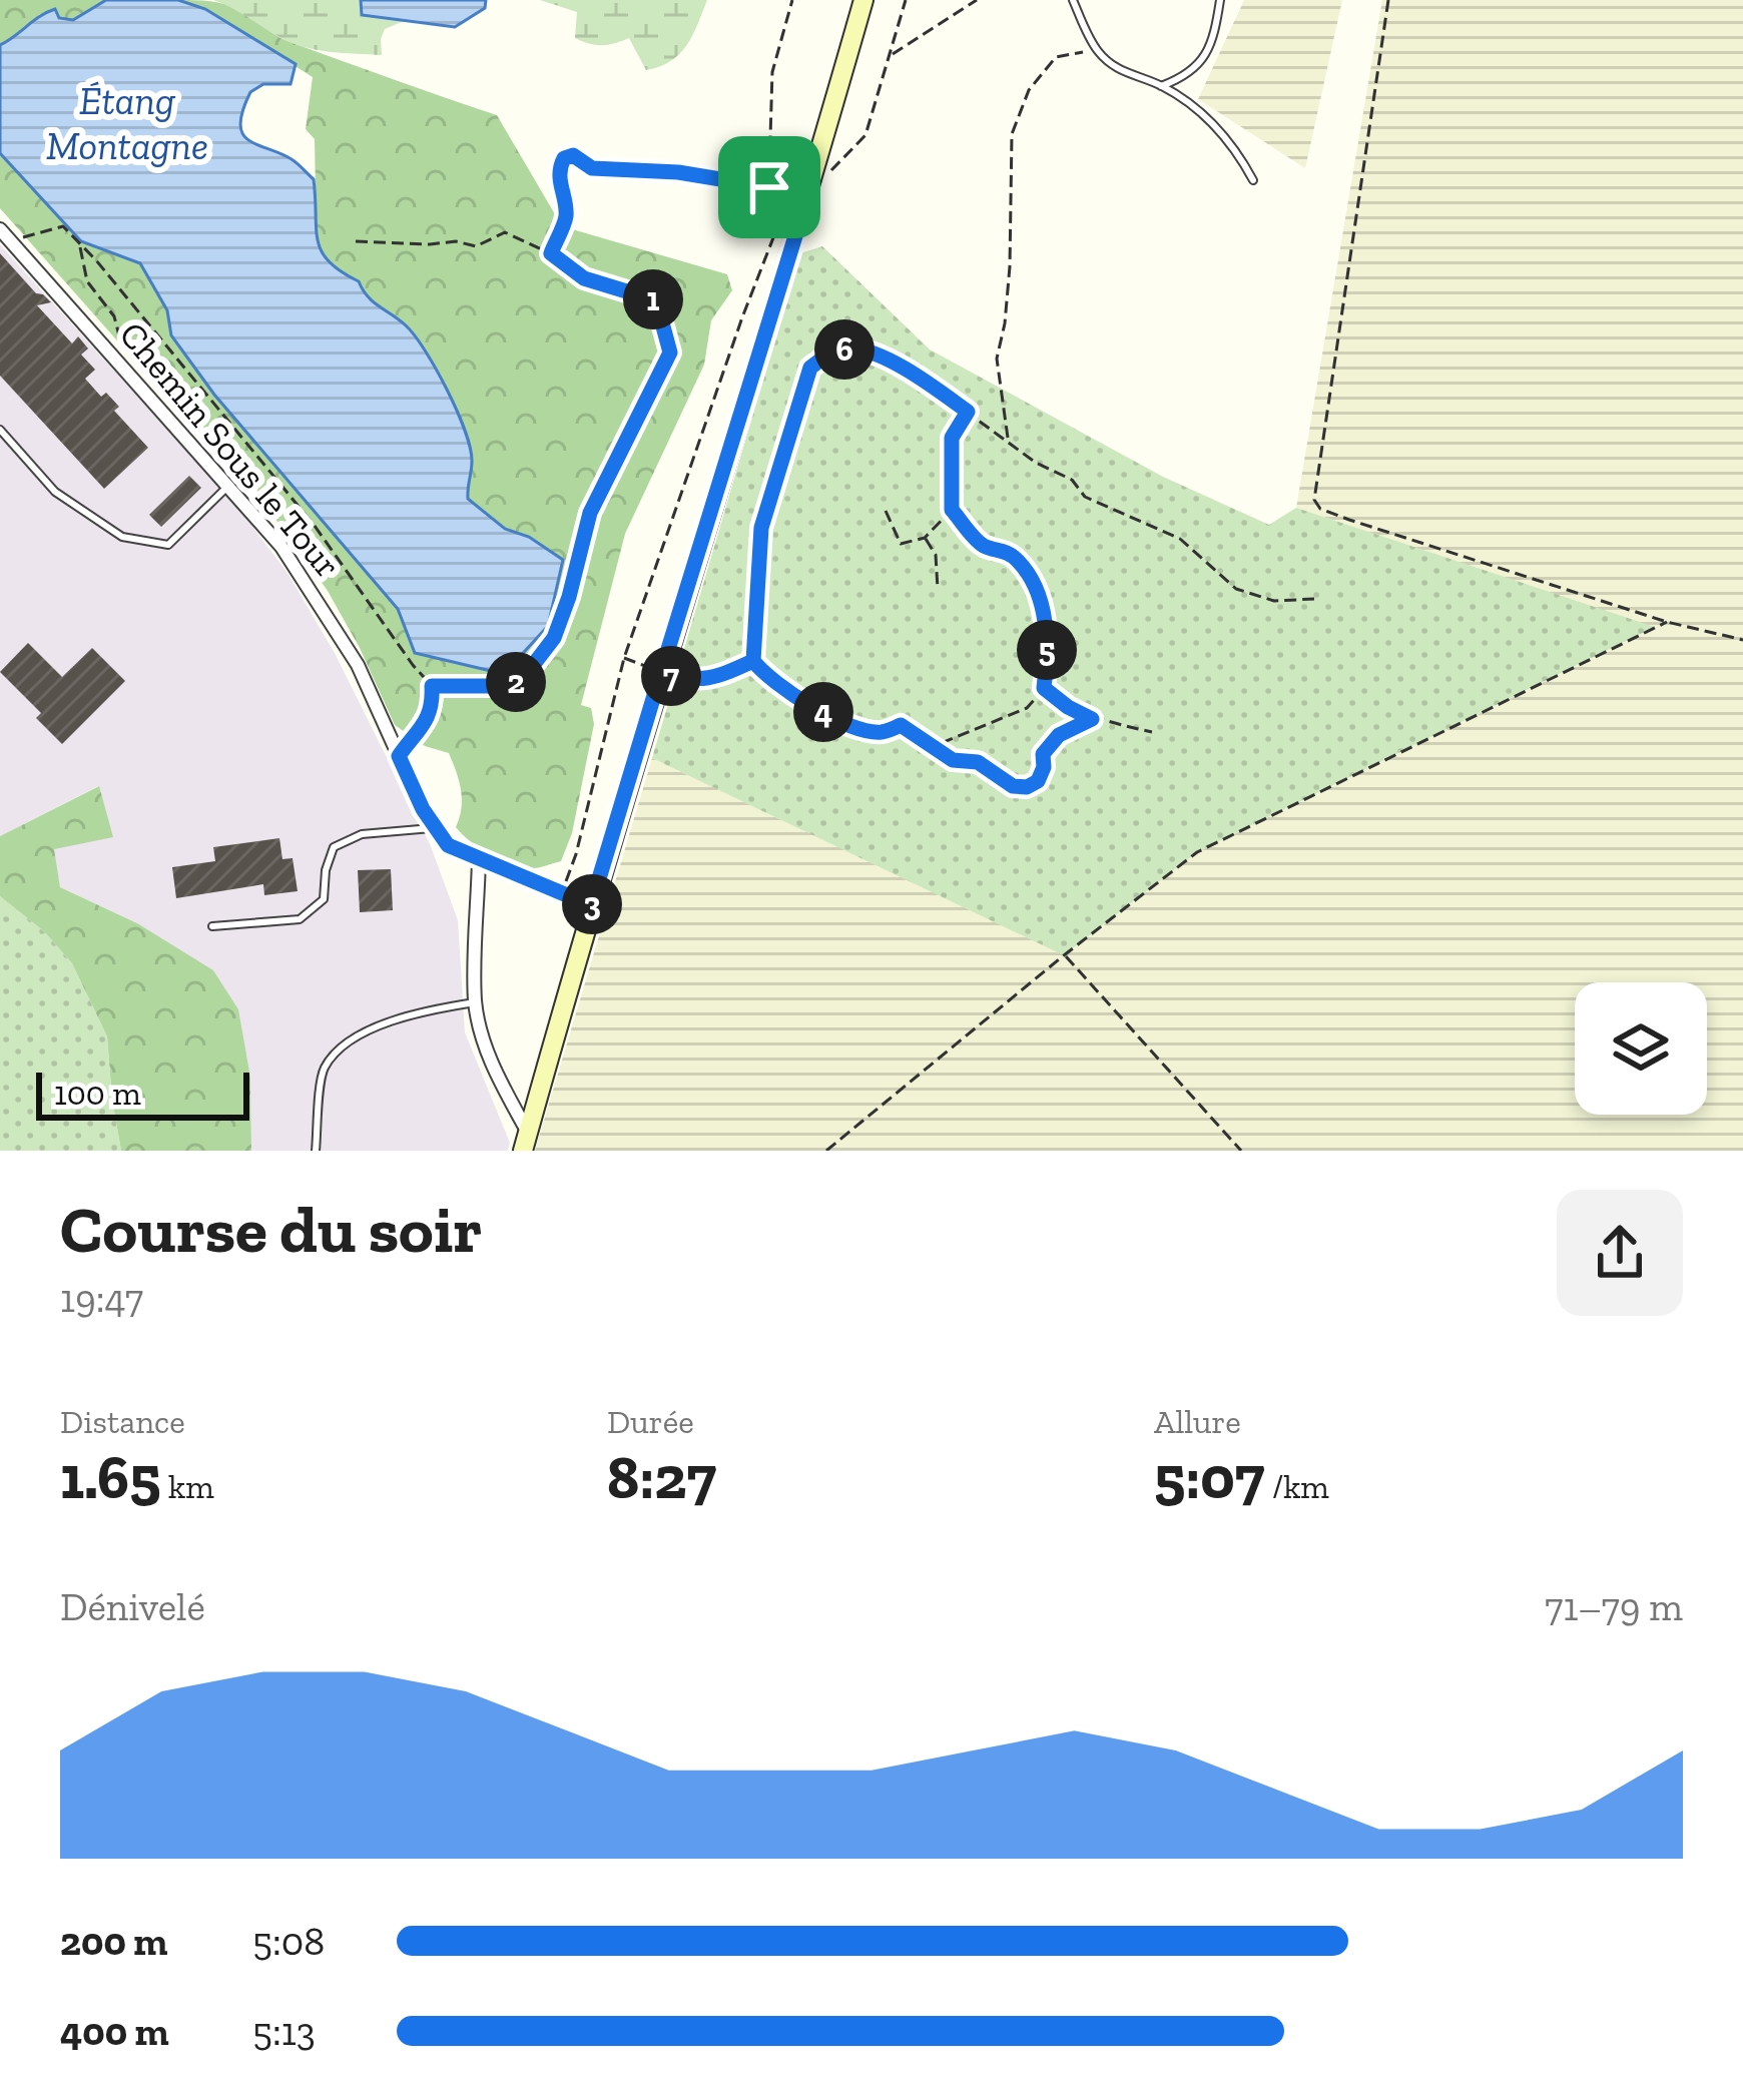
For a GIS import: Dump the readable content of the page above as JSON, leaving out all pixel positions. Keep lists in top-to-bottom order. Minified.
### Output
{"streets":{"street":["Chemin Sous le Tour"]},"water":["Étang Montagne"],"scale_bar":"100 m","page":{"pins":["1","6","5","7","2","4","3"],"scale":"100 m","heading":["Course du soir","19:47"],"stats":[["Distance","1.65 km"],["Durée","8:27"],["Allure","5:07 /km"]],"chart":["Dénivelé","71–79 m"],"list":[{"name":"200 m","note":"5:08"},{"name":"400 m","note":"5:13"}]}}
